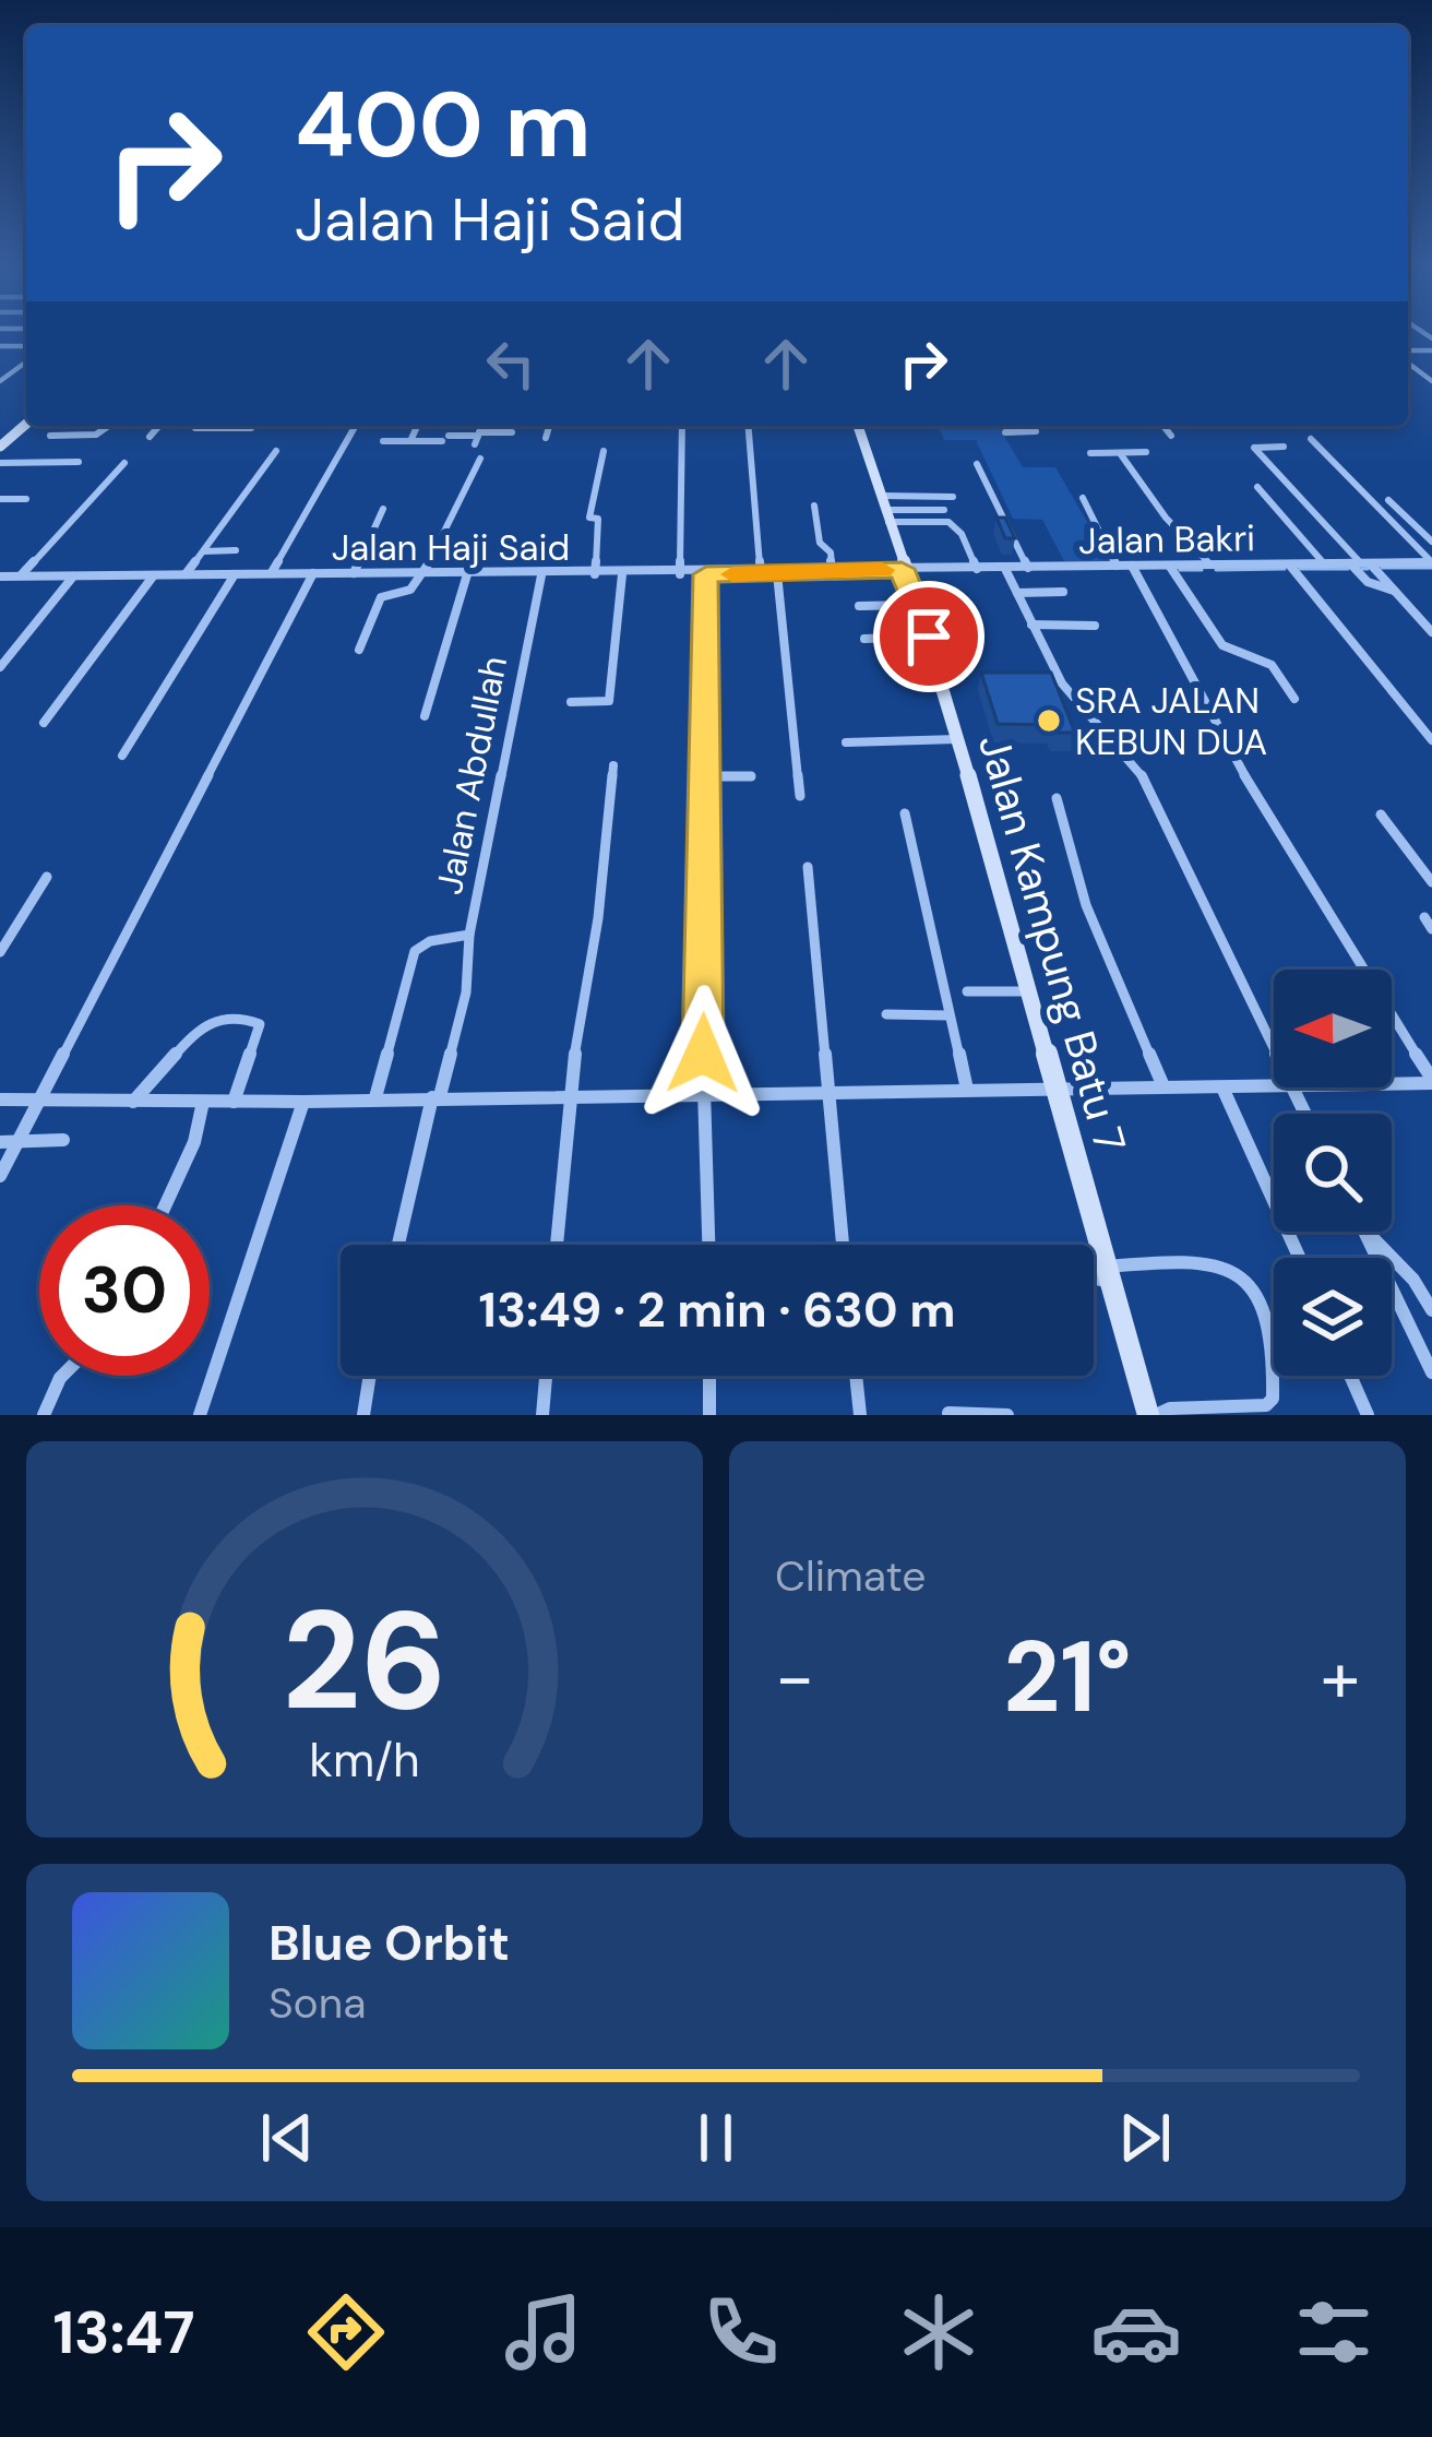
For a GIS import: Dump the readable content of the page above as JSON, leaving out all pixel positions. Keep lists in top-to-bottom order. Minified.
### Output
{"streets":{"street":["Jalan Bakri","Jalan Haji Said","Jalan Abdullah","Jalan Kampung Batu 7"]},"crossings":[["Jalan Bakri","Jalan Haji Said"],["Jalan Bakri","Jalan Kampung Batu 7"],["Jalan Haji Said","Jalan Abdullah"],["Jalan Haji Said","Jalan Kampung Batu 7"]],"places":["SRA JALAN KEBUN DUA"],"north":"left","page":{"turn":["400 m","Jalan Haji Said"],"limit":"30","trip":"13:49 · 2 min · 630 m","tile":"Climate","heat":["−","21°","+"],"song":["Blue Orbit","Sona"],"tabs":"13:47","gauge":["26","km/h"]}}
